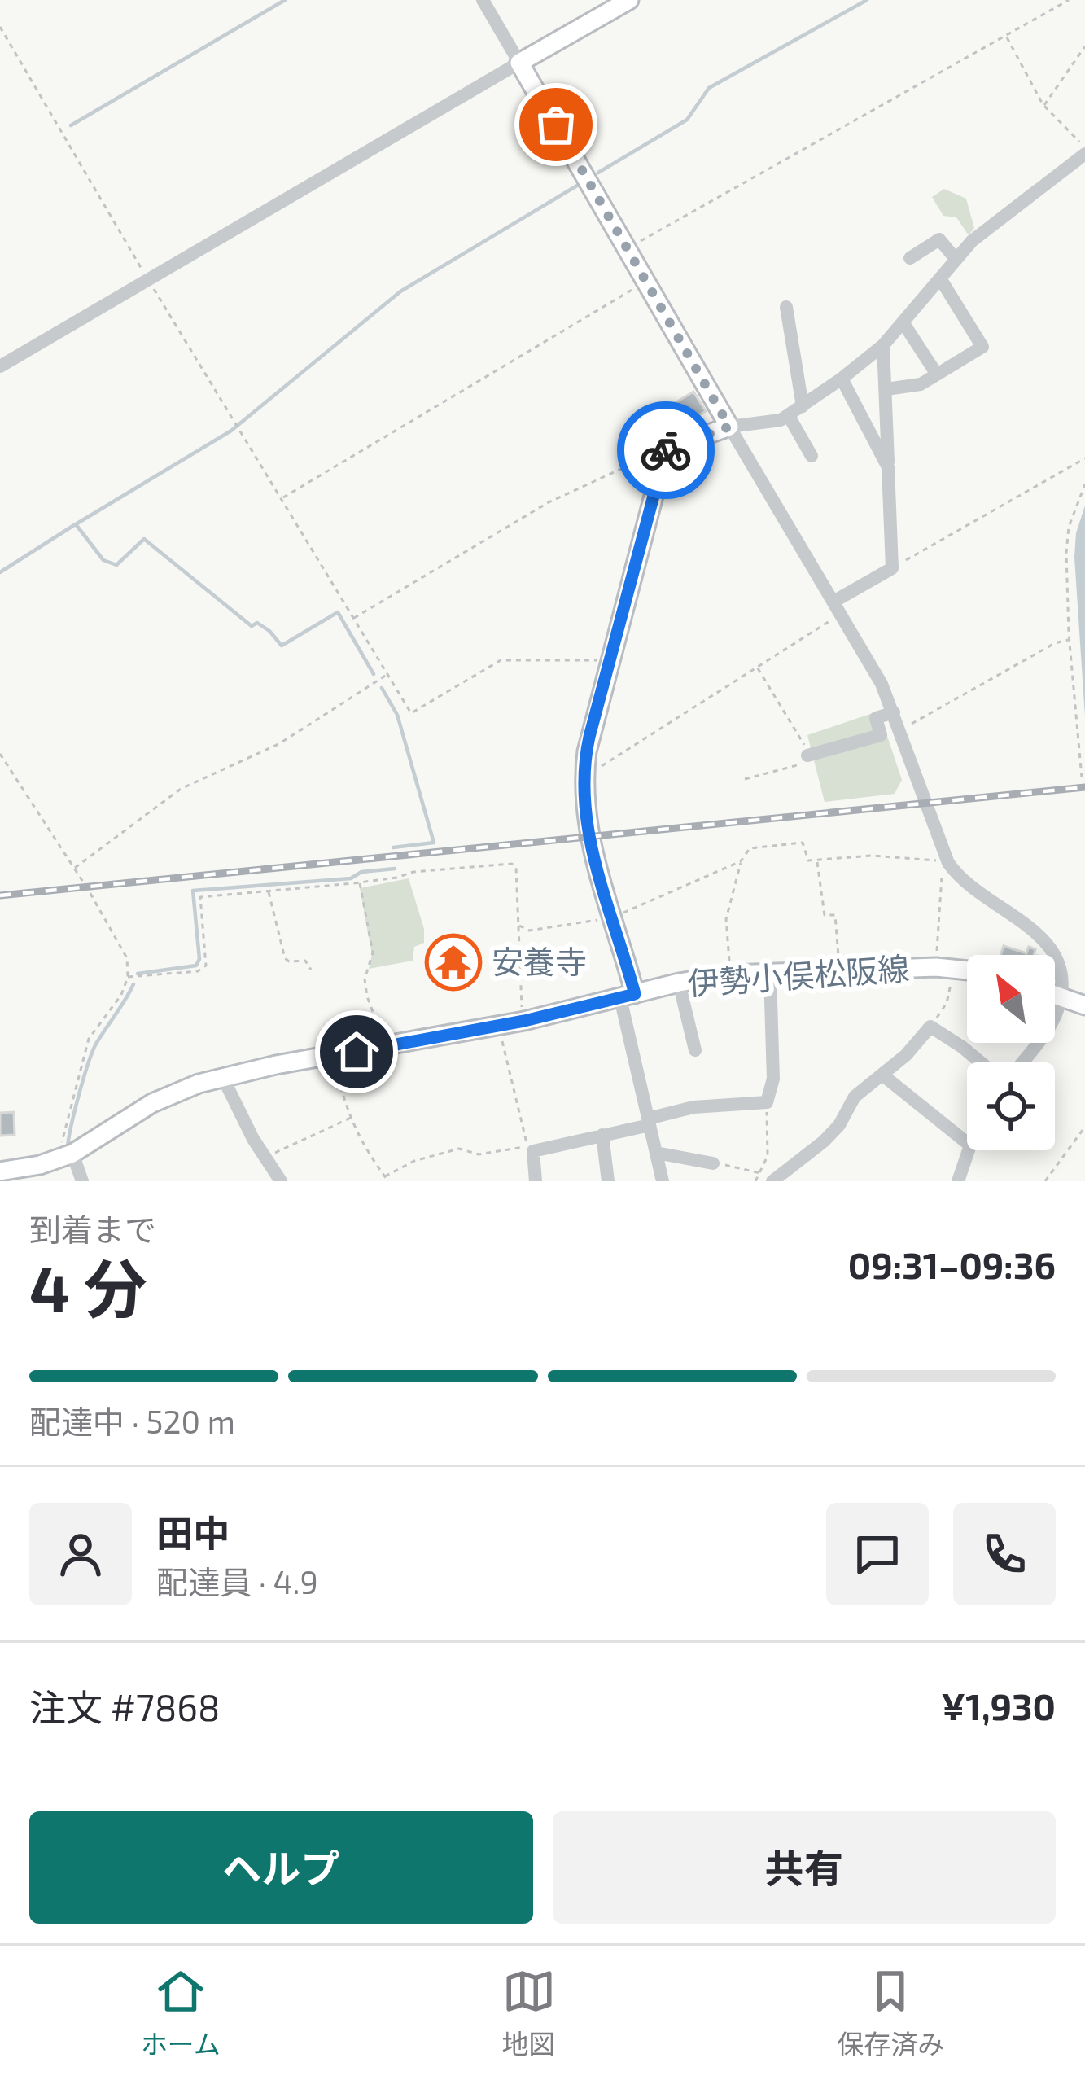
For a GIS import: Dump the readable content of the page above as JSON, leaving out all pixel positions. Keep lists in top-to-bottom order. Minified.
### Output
{"streets":{"main road":["伊勢小俣松阪線"]},"places":{"temple":["安養寺"]},"north":"top left","page":{"heading":["4 分","到着まで","09:31–09:36"],"panel":["田中","配達員 · 4.9","注文 #7868","¥1,930"],"bar":"配達中 · 520 m","buttons":["ヘルプ","共有"],"tabs":["ホーム","地図","保存済み"]}}
